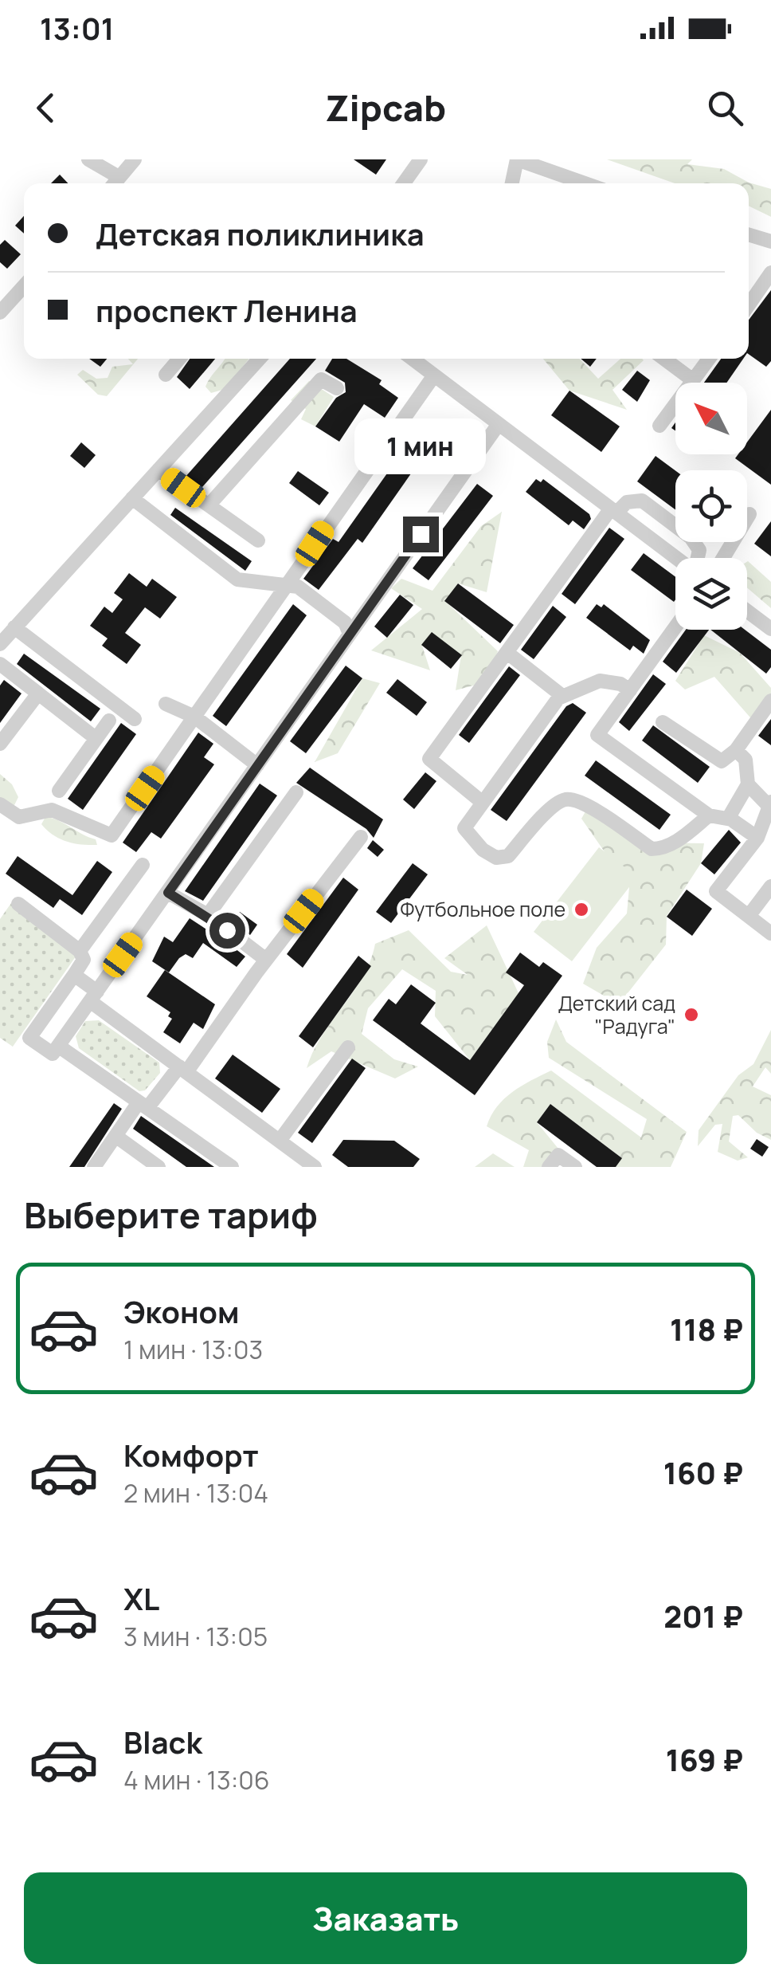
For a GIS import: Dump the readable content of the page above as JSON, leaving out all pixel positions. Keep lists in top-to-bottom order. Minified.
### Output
{"places":["Футбольное поле","Детский сад \"Радуга\""],"north":"top left","page":{"status":"13:01","header":"Zipcab","banner":["Детская поликлиника","проспект Ленина"],"bubble":"1 мин","heading":"Выберите тариф","list":[{"name":"Эконом","note":"1 мин · 13:03","value":"118 ₽"},{"name":"Комфорт","note":"2 мин · 13:04","value":"160 ₽"},{"name":"XL","note":"3 мин · 13:05","value":"201 ₽"},{"name":"Black","note":"4 мин · 13:06","value":"169 ₽"}],"buttons":"Заказать"}}
